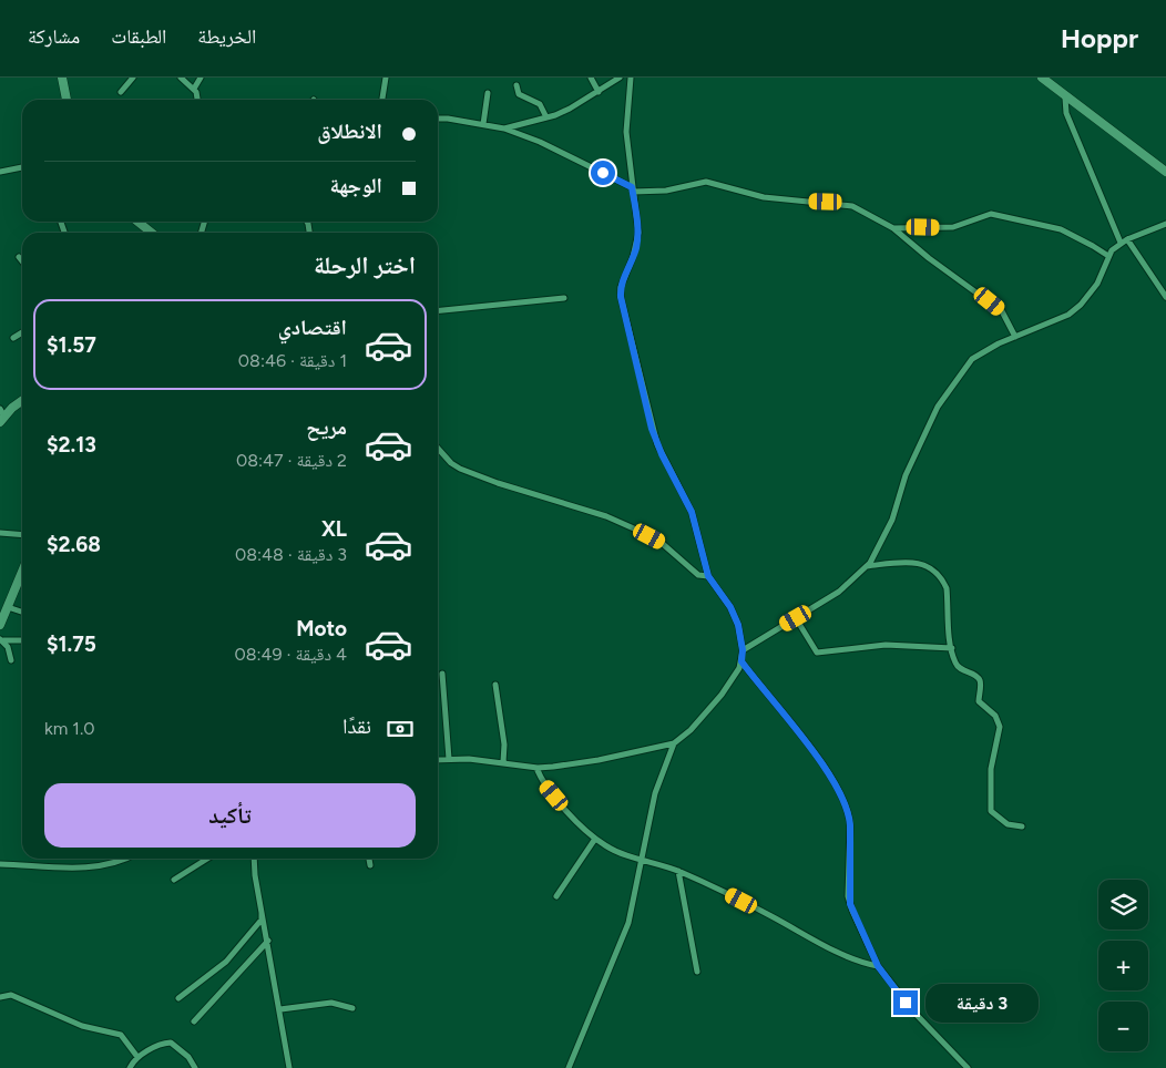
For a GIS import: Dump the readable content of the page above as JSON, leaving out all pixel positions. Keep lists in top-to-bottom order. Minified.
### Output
{"page":{"header":"Hoppr","nav":["الخريطة","الطبقات","مشاركة"],"banner":["الانطلاق","الوجهة"],"heading":"اختر الرحلة","list":[{"name":"اقتصادي","note":"1 دقيقة · 08:46","value":"$1.57"},{"name":"مريح","note":"2 دقيقة · 08:47","value":"$2.13"},{"name":"XL","note":"3 دقيقة · 08:48","value":"$2.68"},{"name":"Moto","note":"4 دقيقة · 08:49","value":"$1.75"}],"pay":["نقدًا","1.0 km"],"buttons":"تأكيد","map_buttons":["+","−"],"bubble":"3 دقيقة"}}
